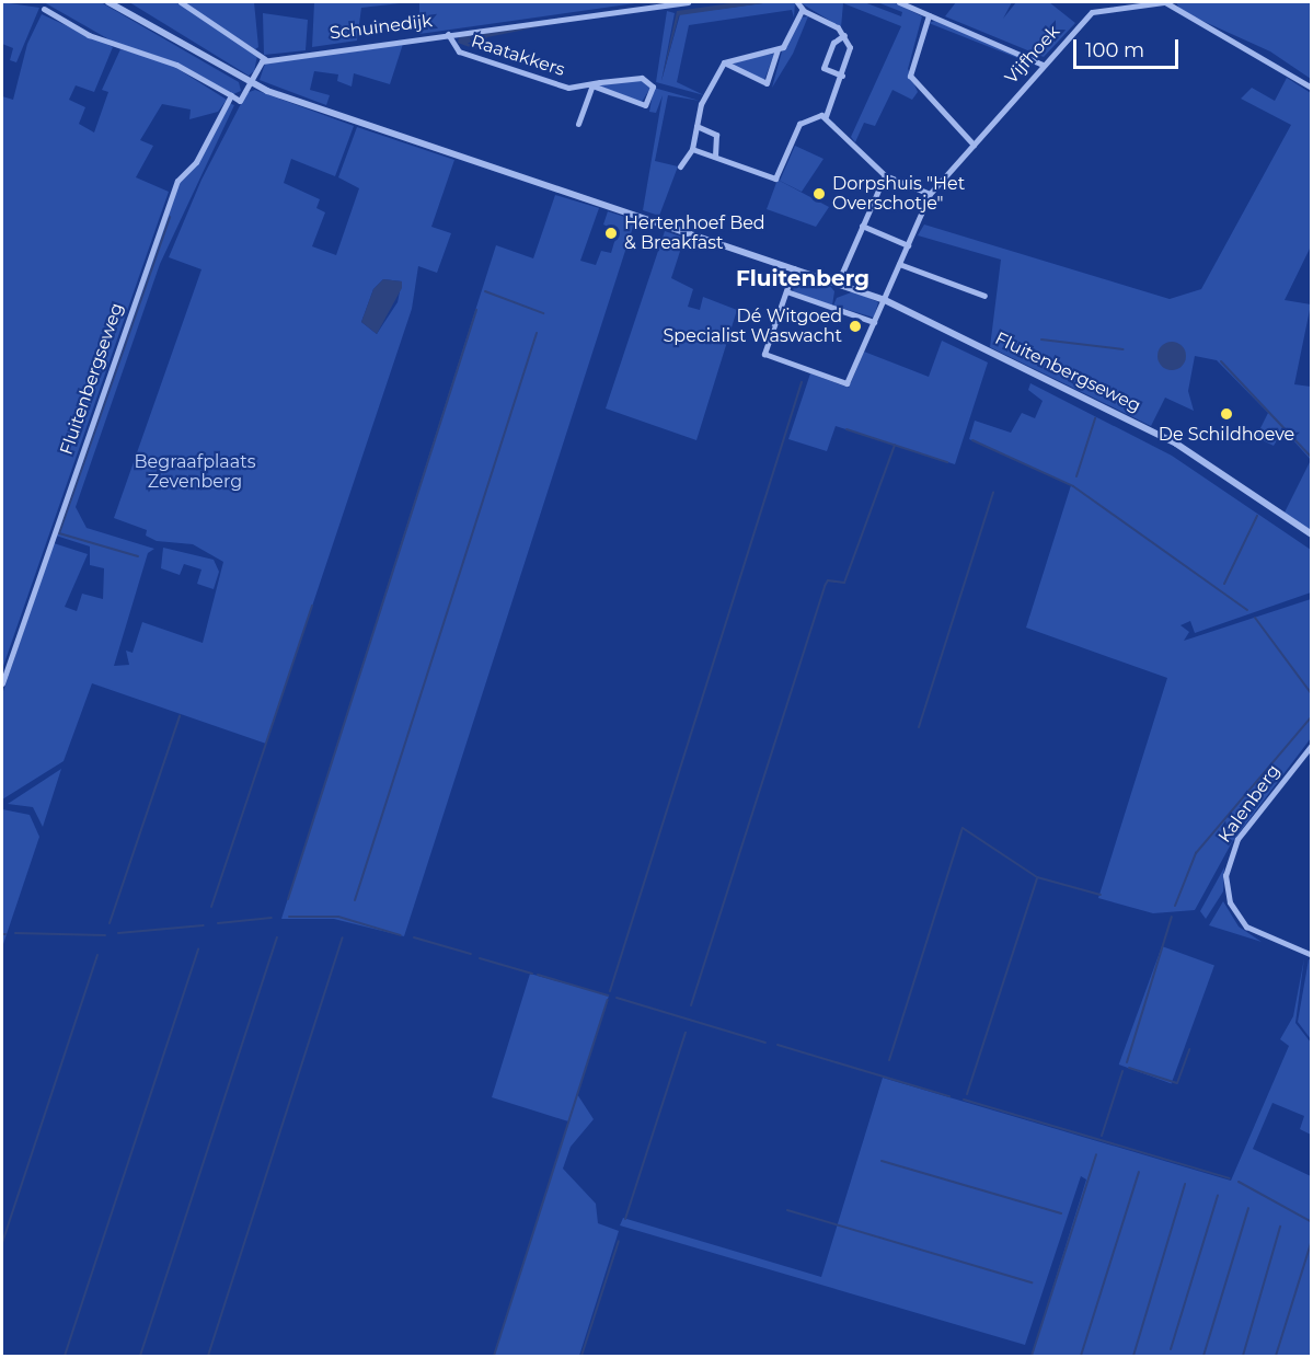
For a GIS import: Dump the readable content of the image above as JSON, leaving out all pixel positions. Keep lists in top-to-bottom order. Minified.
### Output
{"streets":{"street":["Schuinedijk","Vijfhoek","Raatakkers","Fluitenbergseweg","Kalenberg"]},"crossings":[["Schuinedijk","Raatakkers"],["Vijfhoek","Fluitenbergseweg"]],"districts":["Fluitenberg"],"parks":["Begraafplaats Zevenberg"],"places":["Dorpshuis \"Het Overschotje\"","Hertenhoef Bed & Breakfast","Dé Witgoed Specialist Waswacht","De Schildhoeve"],"scale_bar":"100 m"}
